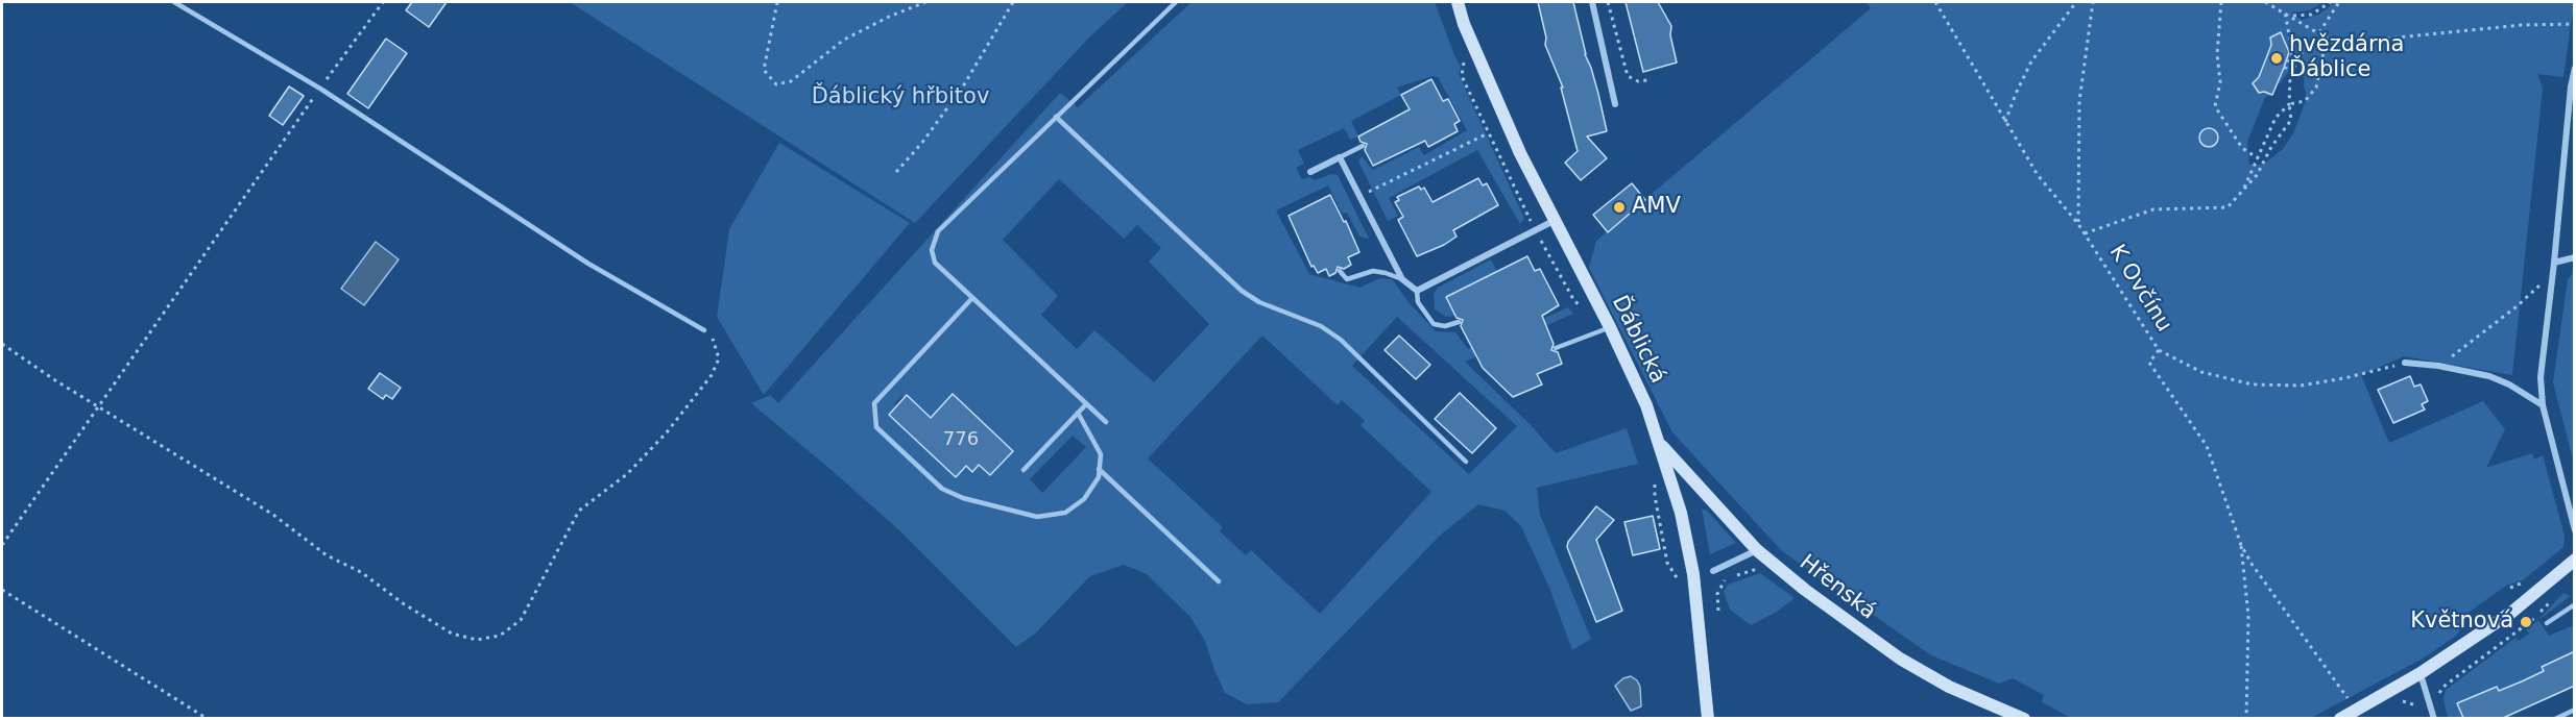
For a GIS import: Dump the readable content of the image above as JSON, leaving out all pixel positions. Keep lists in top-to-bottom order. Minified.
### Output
{"streets":{"main road":["Ďáblická","Hřenská"],"path":["K Ovčínu"]},"crossings":[["Ďáblická","Hřenská"]],"parks":["Ďáblický hřbitov"],"places":["hvězdárna Ďáblice","AMV","Květnová"],"house_numbers":["776"]}
